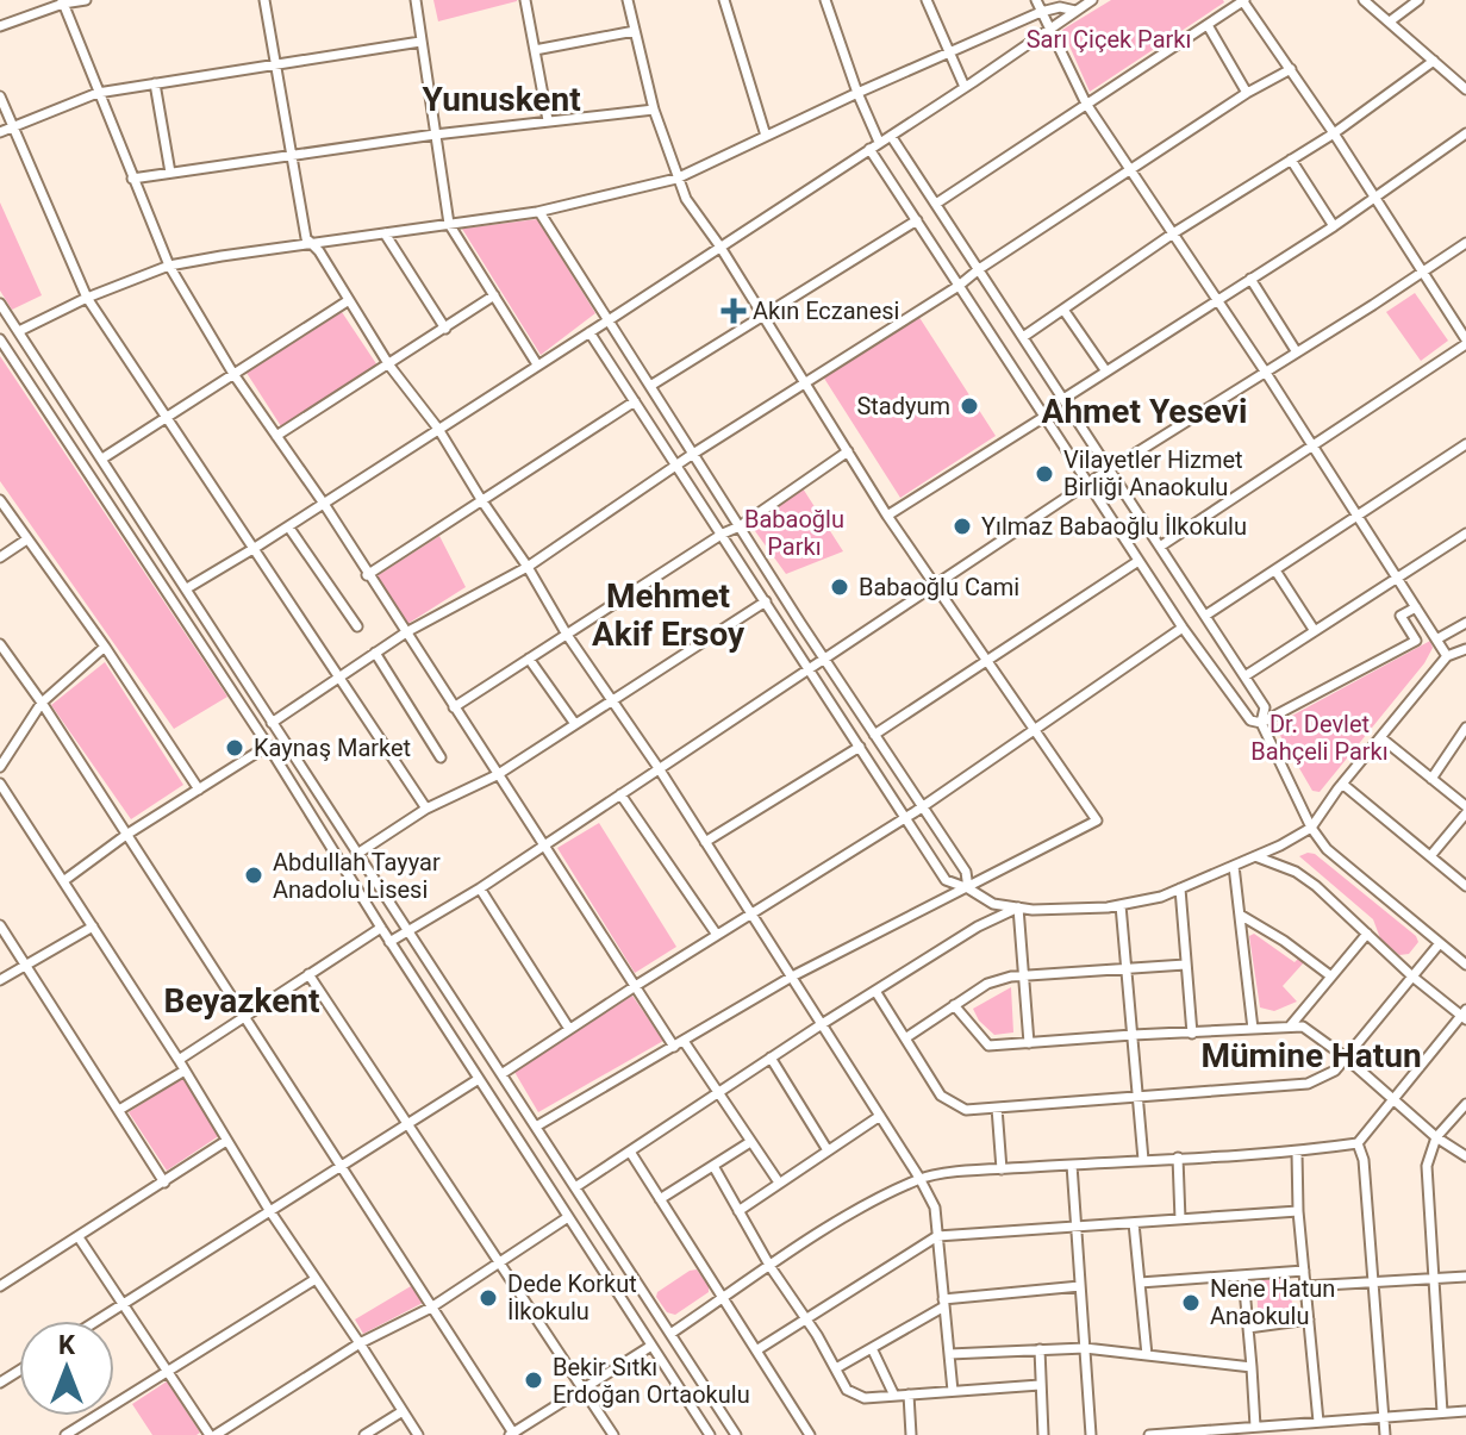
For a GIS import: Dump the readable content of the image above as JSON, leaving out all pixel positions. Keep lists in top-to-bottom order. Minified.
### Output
{"districts":["Yunuskent","Ahmet Yesevi","Mehmet Akif Ersoy","Beyazkent","Mümine Hatun"],"parks":["Sarı Çiçek Parkı","Babaoğlu Parkı","Dr. Devlet Bahçeli Parkı"],"places":{"health":["Akın Eczanesi"],"other":["Stadyum","Vilayetler Hizmet Birliği Anaokulu","Yılmaz Babaoğlu İlkokulu","Babaoğlu Cami","Kaynaş Market","Abdullah Tayyar Anadolu Lisesi","Dede Korkut İlkokulu","Nene Hatun Anaokulu","Bekir Sıtkı Erdoğan Ortaokulu"]},"north":"top"}
